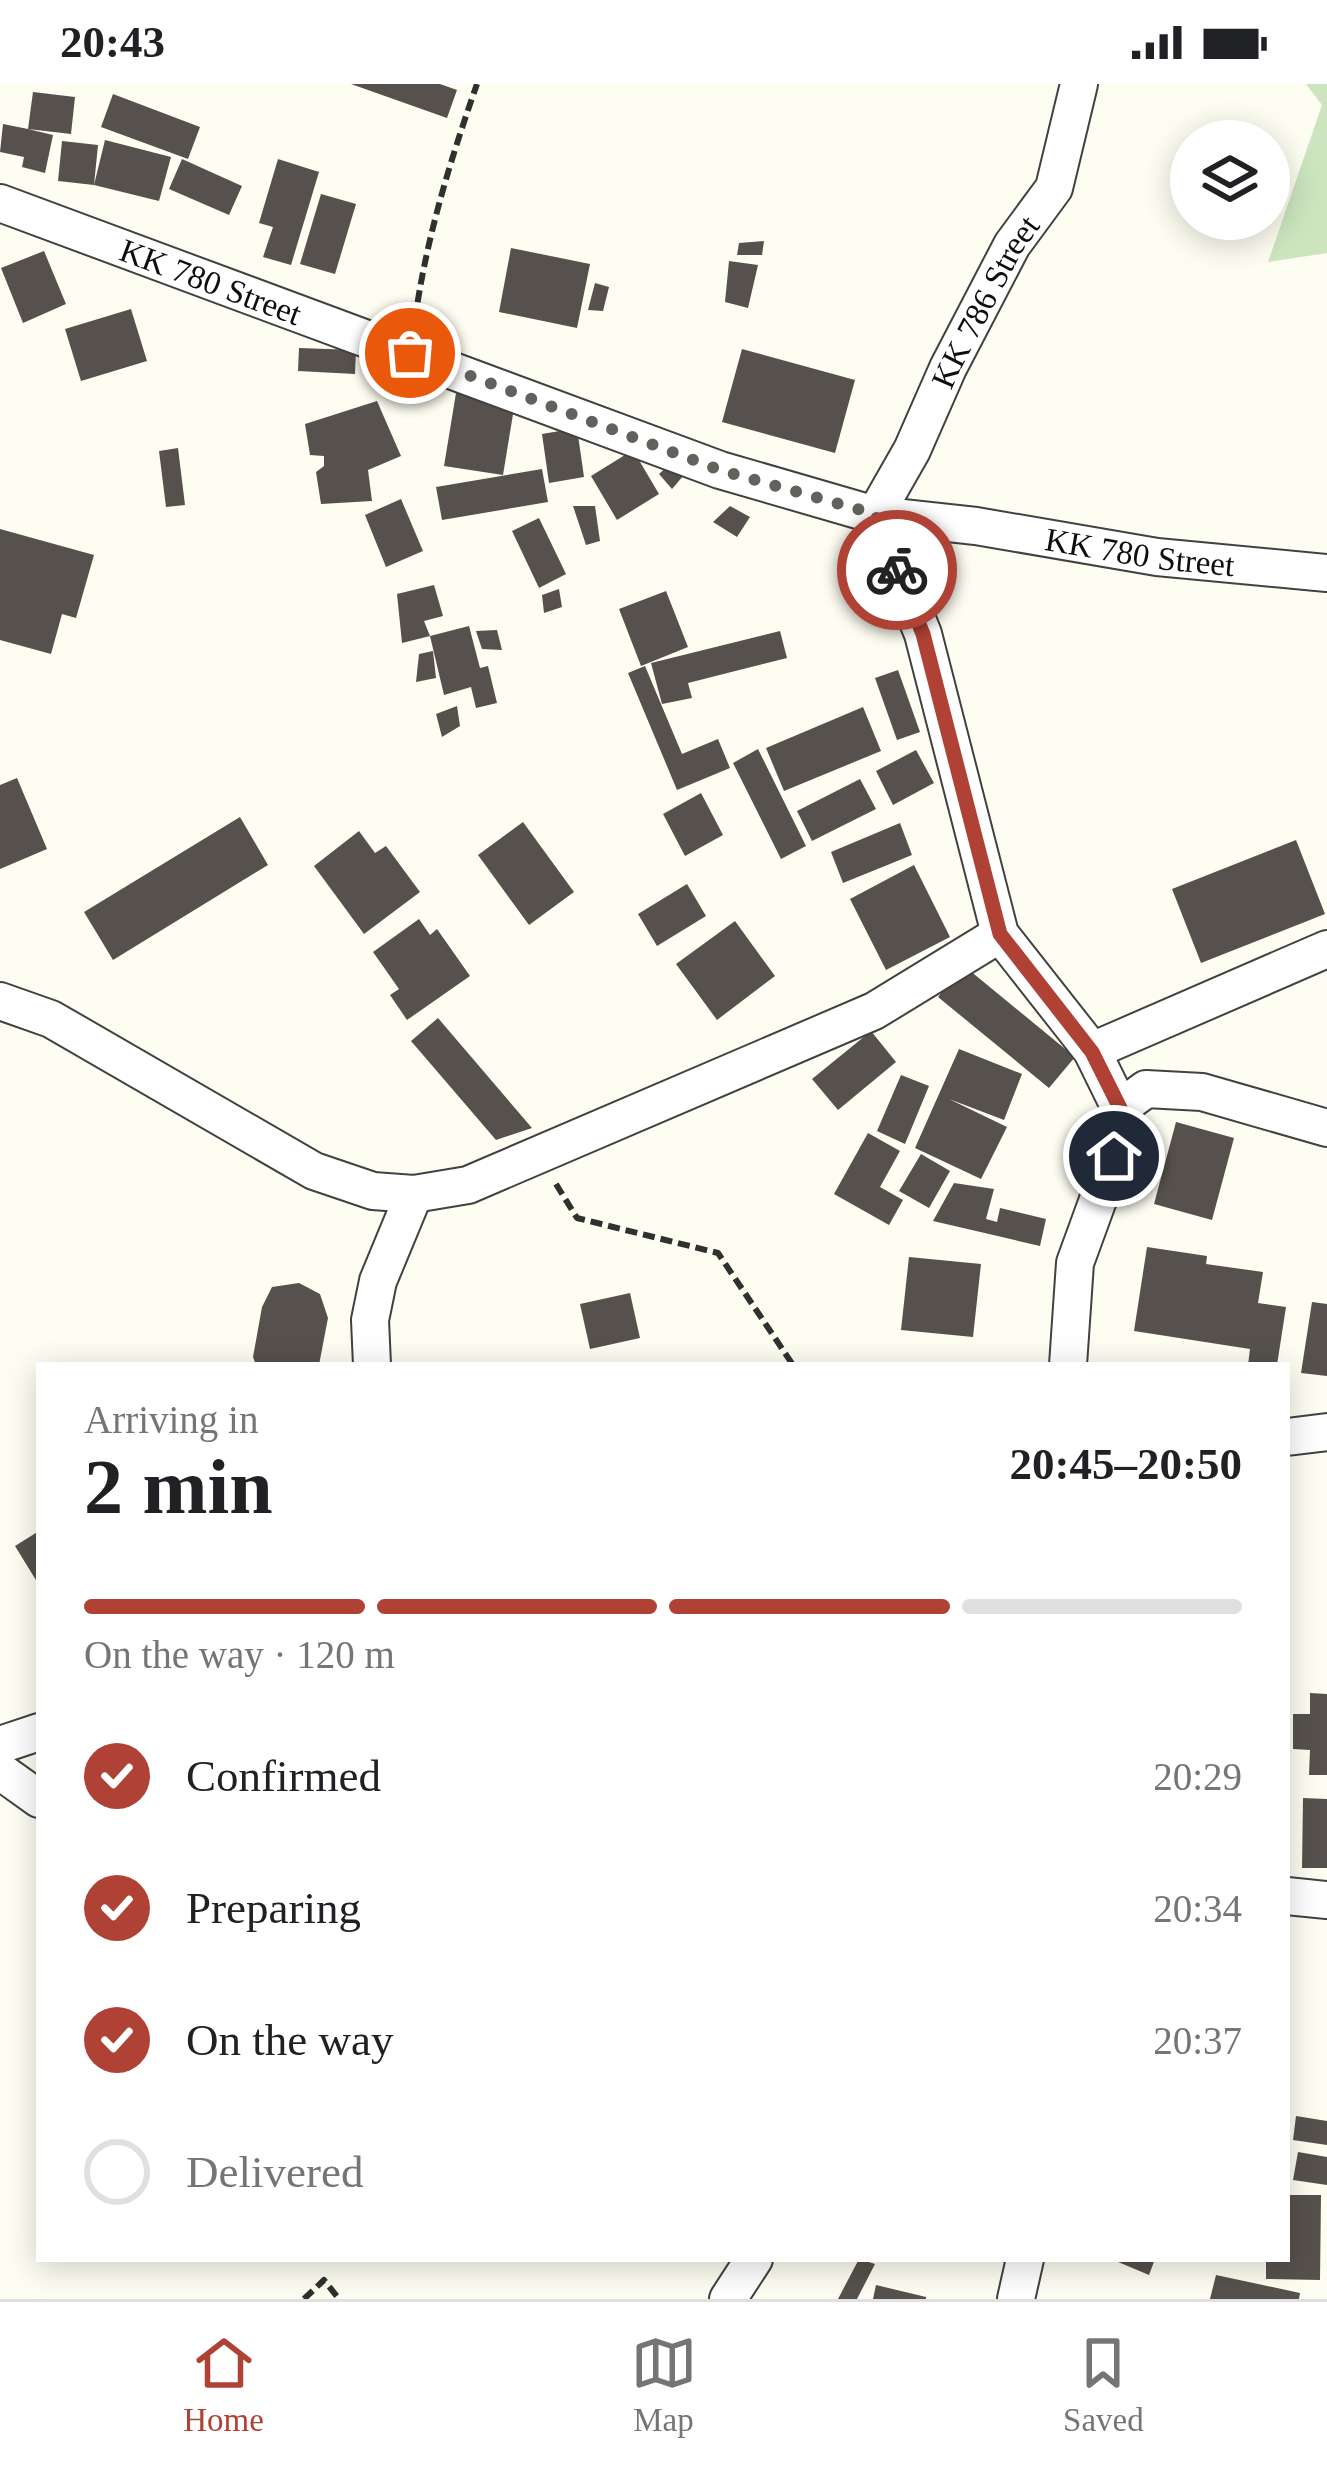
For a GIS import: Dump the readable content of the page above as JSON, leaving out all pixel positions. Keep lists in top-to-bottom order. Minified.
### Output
{"streets":{"street":["KK 780 Street","KK 786 Street"]},"crossings":[["KK 780 Street","KK 786 Street"]],"page":{"status":"20:43","heading":["2 min","Arriving in","20:45–20:50"],"bar":"On the way · 120 m","list":[["Confirmed","20:29"],["Preparing","20:34"],["On the way","20:37"],"Delivered"],"tabs":["Home","Map","Saved"]}}
